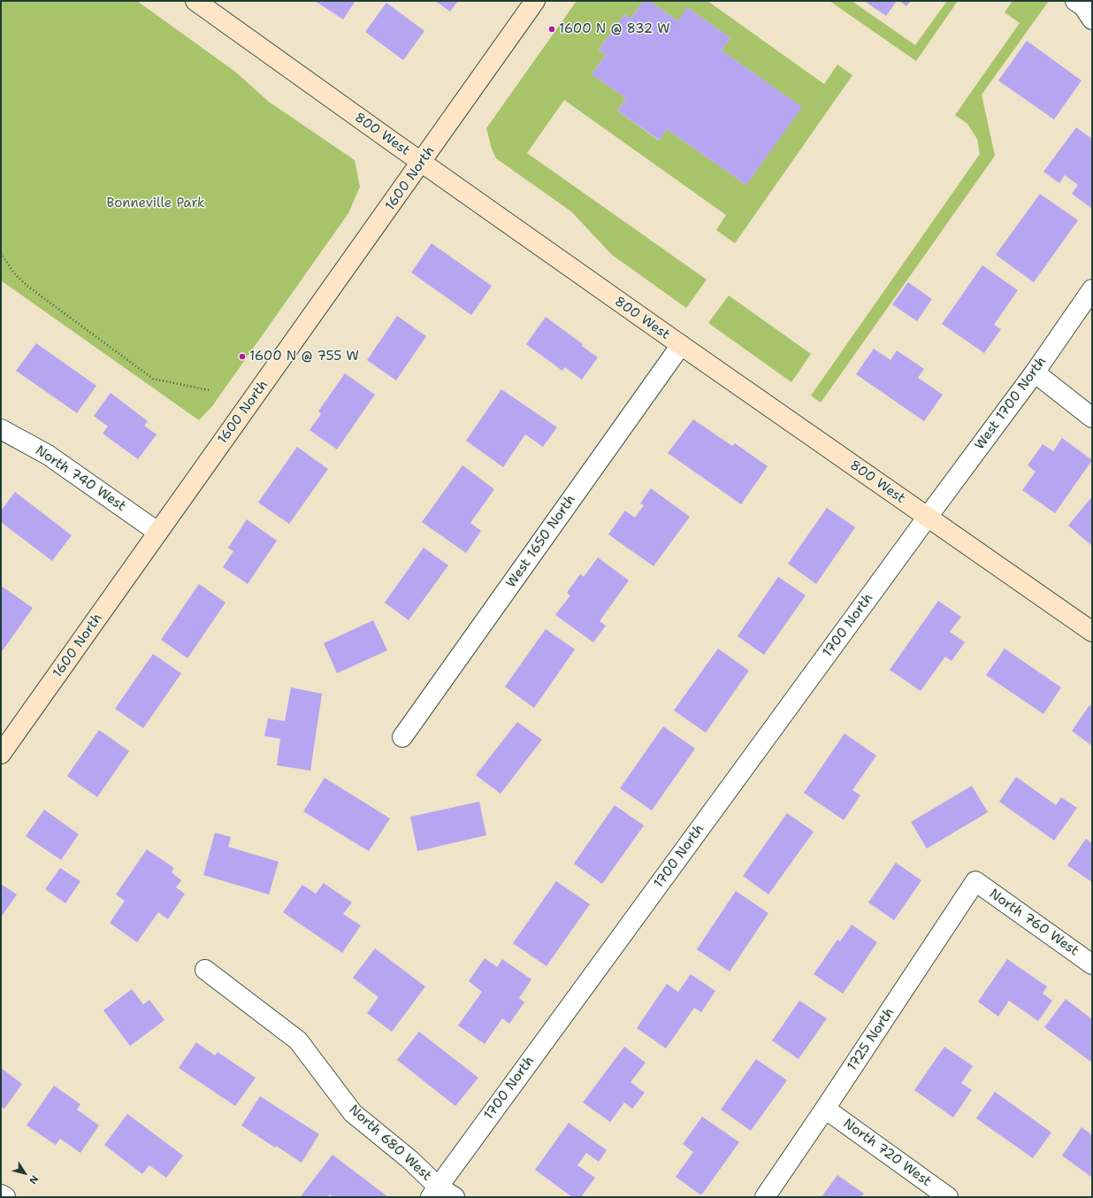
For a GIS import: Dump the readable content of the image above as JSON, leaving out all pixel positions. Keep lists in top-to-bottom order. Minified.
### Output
{"streets":{"street":["800 West","1600 North","West 1700 North","North 740 West","West 1650 North","1700 North","North 760 West","1725 North","North 680 West","North 720 West"]},"crossings":[["800 West","1600 North"],["800 West","West 1700 North"],["800 West","West 1650 North"],["800 West","1700 North"],["1600 North","North 740 West"],["West 1700 North","1700 North"],["1700 North","North 680 West"],["North 760 West","1725 North"],["1725 North","North 720 West"]],"parks":["Bonneville Park"],"places":["1600 N @ 832 W","1600 N @ 755 W"],"north":"bottom right"}
